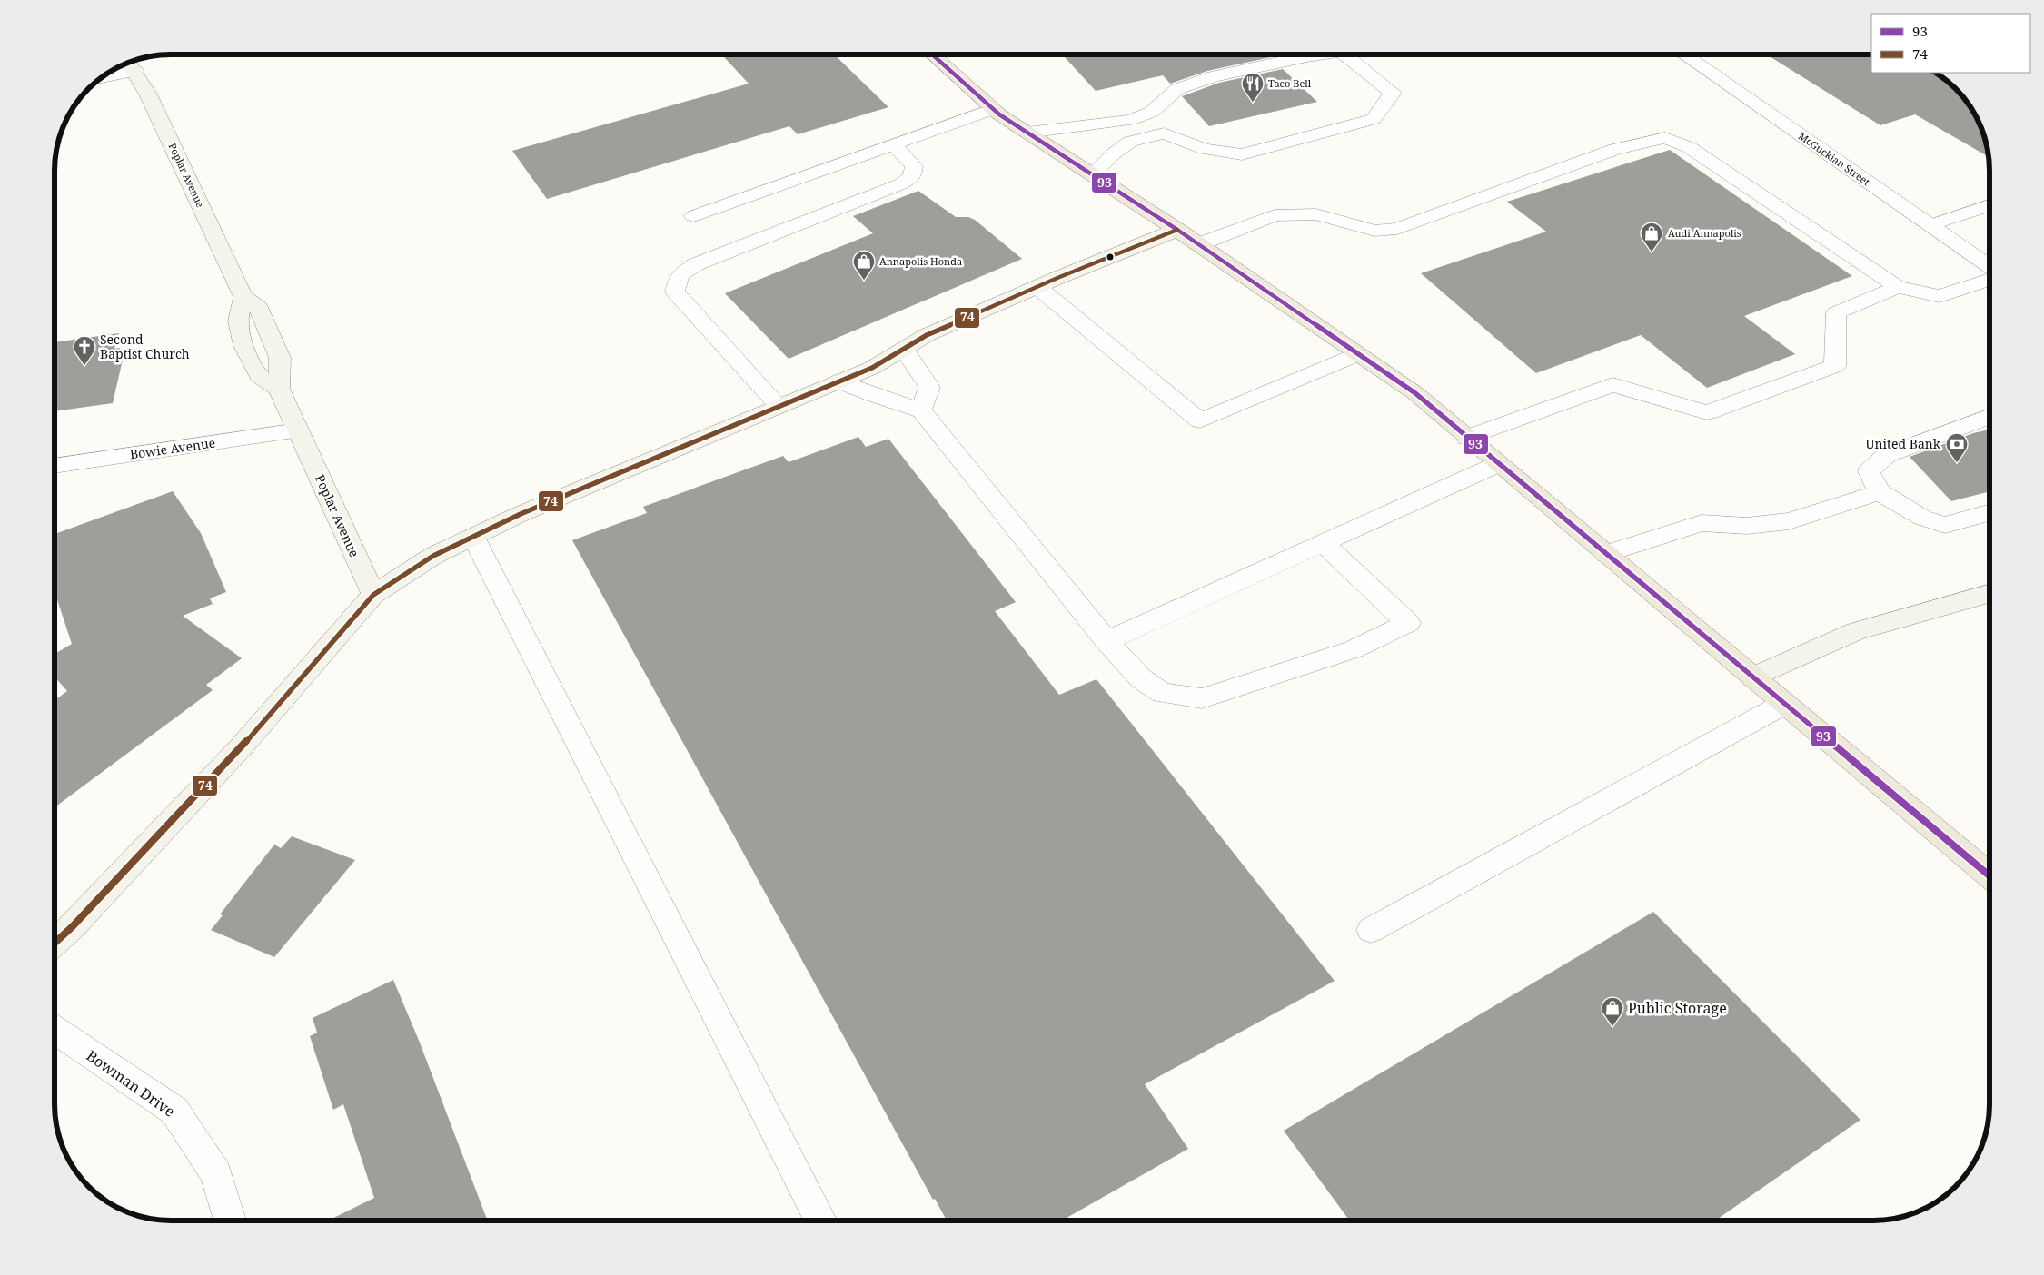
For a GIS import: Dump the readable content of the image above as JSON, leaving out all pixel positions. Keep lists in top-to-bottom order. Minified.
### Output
{"streets":{"street":["McGuckian Street","Poplar Avenue","Bowie Avenue","Bowman Drive"]},"crossings":[["Poplar Avenue","Bowie Avenue"]],"places":{"restaurant":["Taco Bell"],"shop":["Audi Annapolis","Annapolis Honda","Public Storage"],"church":["Second Baptist Church"],"bank":["United Bank"]},"lines":["transit line 93","transit line 74"],"legend":["93","74"]}
